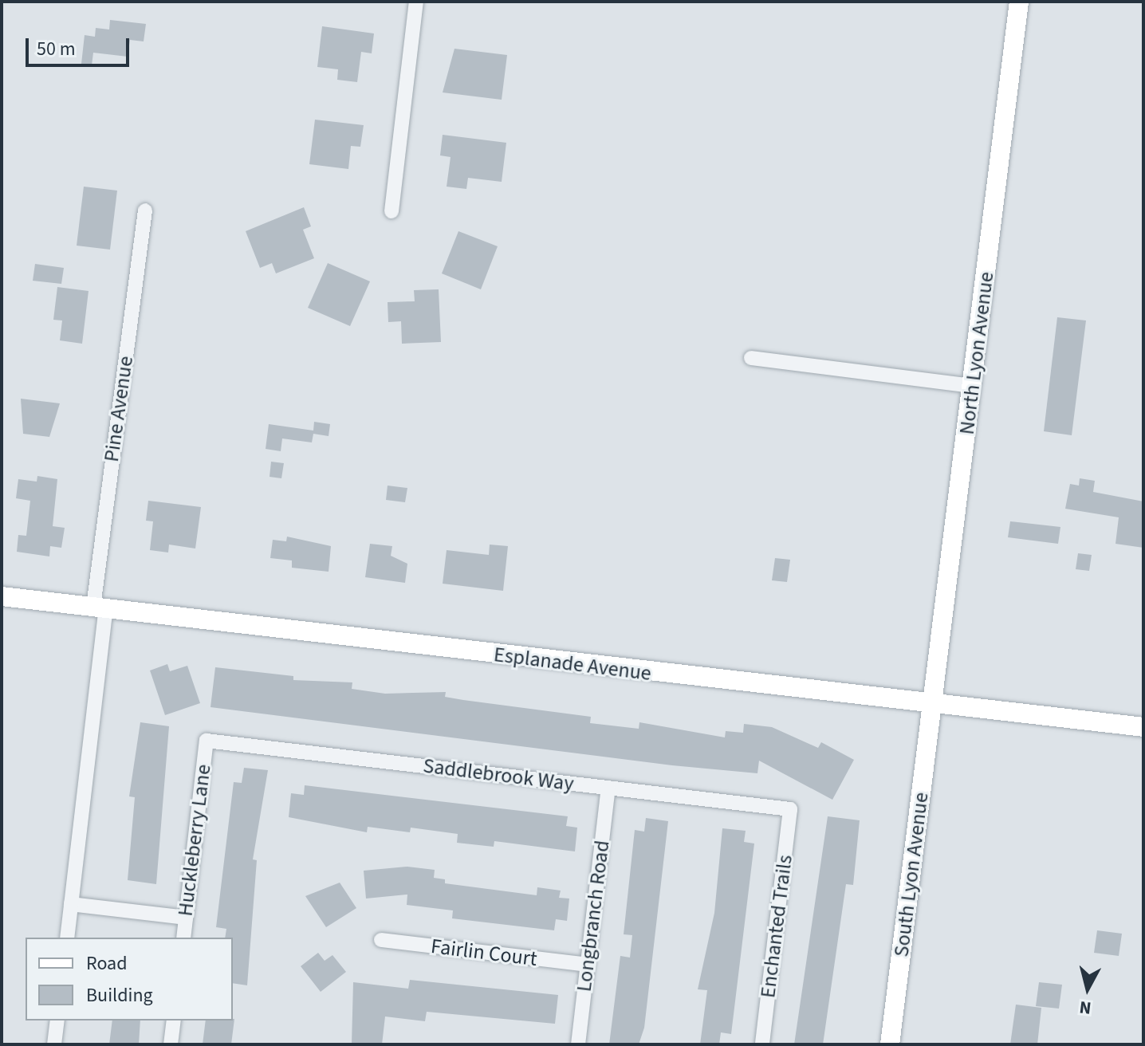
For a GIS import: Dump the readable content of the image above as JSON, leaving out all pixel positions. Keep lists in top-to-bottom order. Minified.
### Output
{"streets":{"main road":["North Lyon Avenue","Esplanade Avenue","South Lyon Avenue"],"street":["Pine Avenue","Saddlebrook Way","Huckleberry Lane","Longbranch Road","Enchanted Trails","Fairlin Court"]},"crossings":[["North Lyon Avenue","Esplanade Avenue"],["North Lyon Avenue","South Lyon Avenue"],["Pine Avenue","Esplanade Avenue"],["Esplanade Avenue","South Lyon Avenue"],["Saddlebrook Way","Huckleberry Lane"],["Saddlebrook Way","Longbranch Road"],["Saddlebrook Way","Enchanted Trails"],["Longbranch Road","Fairlin Court"]],"legend":["Road","Building"],"scale_bar":"50 m","north":"bottom"}
